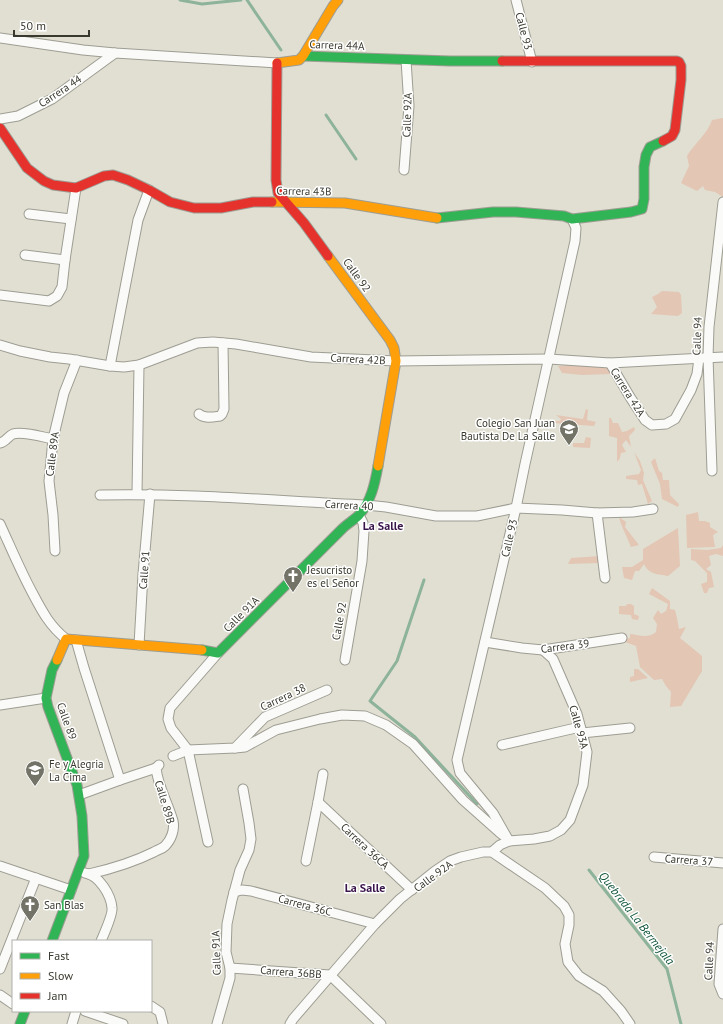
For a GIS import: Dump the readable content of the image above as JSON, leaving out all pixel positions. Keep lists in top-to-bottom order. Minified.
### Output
{"streets":{"street":["Calle 93","Carrera 44A","Carrera 44","Calle 92A","Carrera 43B","Calle 92","Calle 94","Carrera 42B","Carrera 42A","Calle 89A","Carrera 40","Calle 91","Calle 91A","Carrera 39","Carrera 38","Calle 89","Calle 93A","Calle 89B","Carrera 36CA","Carrera 37","Carrera 36C","Carrera 36BB"]},"crossings":[["Calle 93","Carrera 44A"],["Calle 93","Carrera 43B"],["Calle 93","Carrera 42B"],["Calle 93","Carrera 40"],["Calle 93","Carrera 39"],["Calle 93","Calle 93A"],["Carrera 44A","Carrera 44"],["Carrera 44A","Calle 92A"],["Carrera 44A","Carrera 43B"],["Carrera 44A","Calle 92"],["Calle 92A","Carrera 36CA"],["Calle 92A","Carrera 36C"],["Calle 92A","Carrera 36BB"],["Carrera 43B","Calle 92"],["Calle 92","Carrera 42B"],["Calle 92","Carrera 40"],["Calle 92","Calle 91A"],["Calle 94","Carrera 42B"],["Calle 94","Carrera 42A"],["Carrera 42B","Carrera 42A"],["Carrera 42B","Calle 89A"],["Carrera 40","Calle 91"],["Carrera 40","Calle 91A"],["Calle 91A","Carrera 36C"],["Calle 91A","Carrera 36BB"],["Carrera 39","Calle 93A"]],"districts":["La Salle","La Salle"],"water":["Quebrada La Bermejala"],"places":{"school or university":["Colegio San Juan Bautista De La Salle","Fe y Alegria La Cima"],"church":["Jesucristo es el Señor","San Blas"]},"legend":["Fast","Slow","Jam"],"scale_bar":"50 m"}
